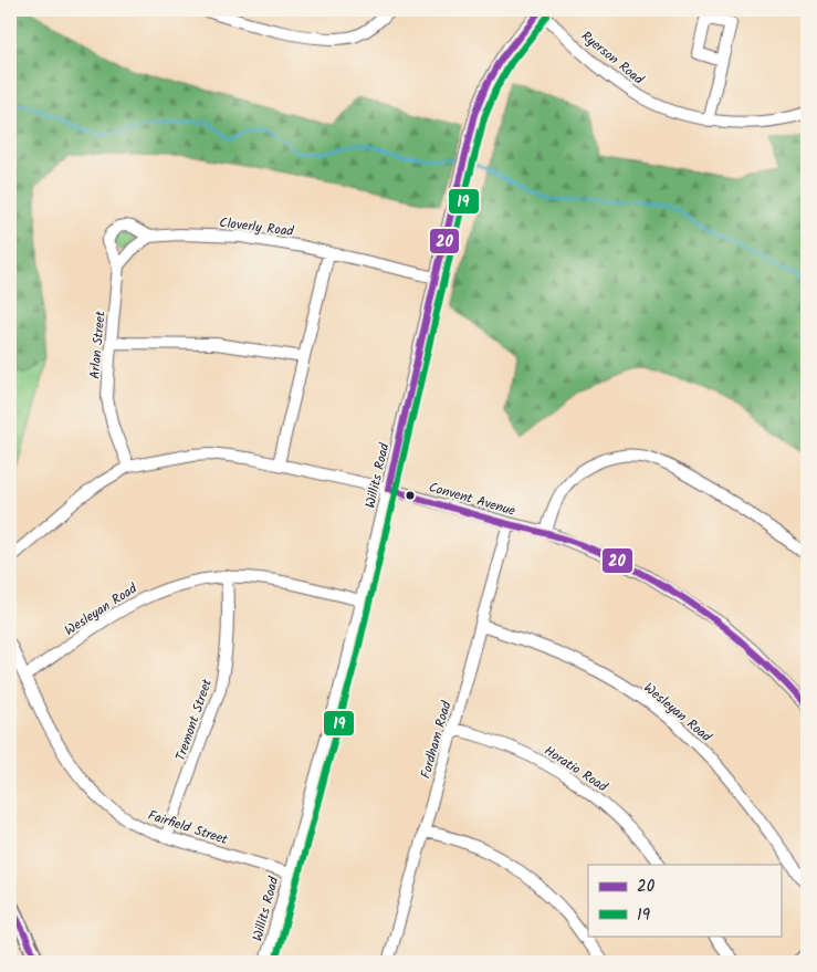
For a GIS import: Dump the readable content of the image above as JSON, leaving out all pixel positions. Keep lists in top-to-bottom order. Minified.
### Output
{"streets":{"street":["Ryerson Road","Cloverly Road","Arlan Street","Willits Road","Convent Avenue","Wesleyan Road","Tremont Street","Fordham Road","Horatio Road","Fairfield Street"]},"crossings":[["Ryerson Road","Willits Road"],["Cloverly Road","Arlan Street"],["Cloverly Road","Willits Road"],["Arlan Street","Convent Avenue"],["Willits Road","Convent Avenue"],["Willits Road","Wesleyan Road"],["Willits Road","Fairfield Street"],["Convent Avenue","Fordham Road"],["Wesleyan Road","Tremont Street"],["Wesleyan Road","Fordham Road"],["Wesleyan Road","Fairfield Street"],["Tremont Street","Fairfield Street"],["Fordham Road","Horatio Road"]],"lines":["transit line 20","transit line 19"],"legend":["20","19"]}
